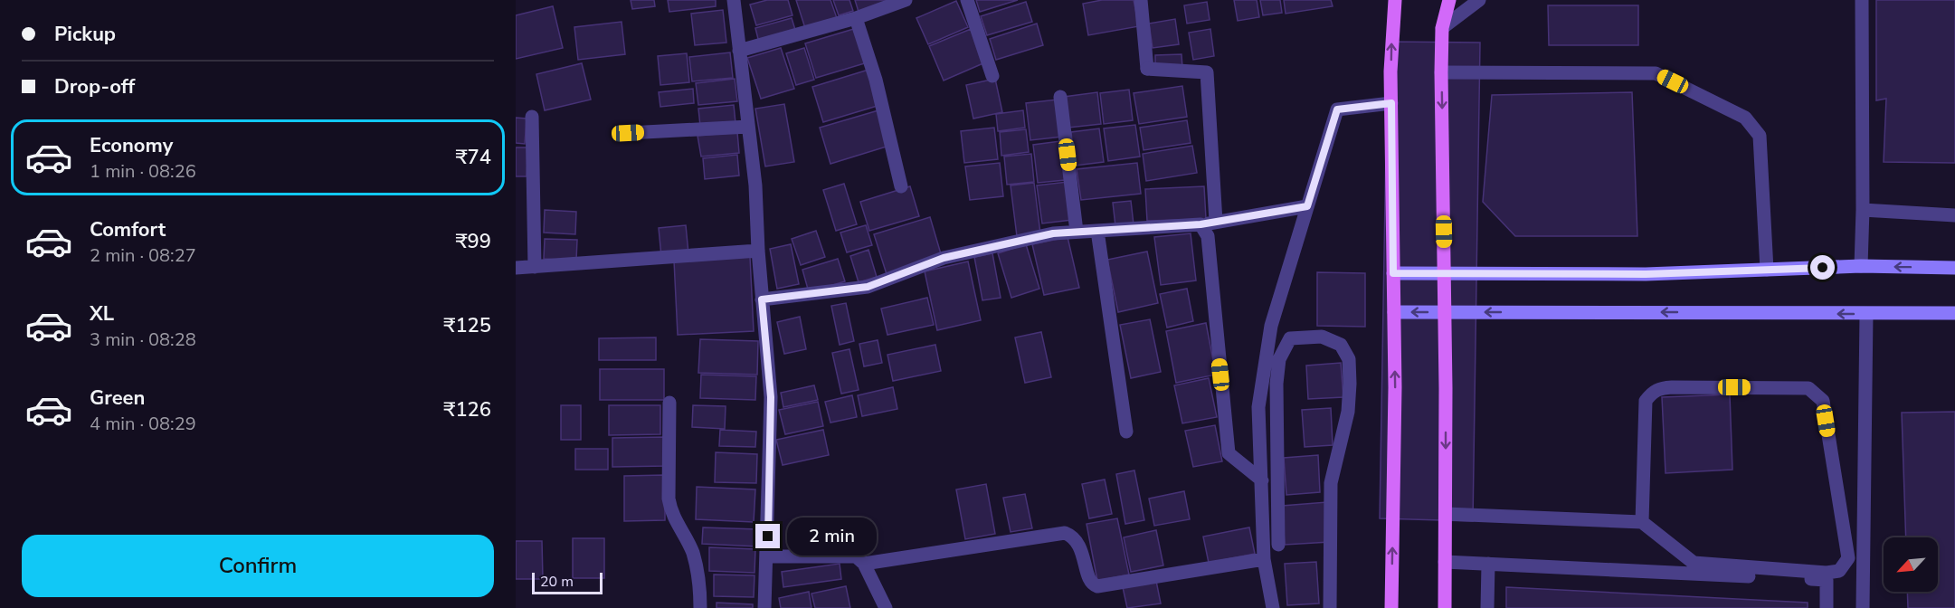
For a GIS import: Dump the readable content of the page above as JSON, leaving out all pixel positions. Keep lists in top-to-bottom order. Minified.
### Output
{"scale_bar":"20 m","north":"bottom left","page":{"banner":["Pickup","Drop-off"],"list":[{"name":"Economy","note":"1 min · 08:26","value":"₹74"},{"name":"Comfort","note":"2 min · 08:27","value":"₹99"},{"name":"XL","note":"3 min · 08:28","value":"₹125"},{"name":"Green","note":"4 min · 08:29","value":"₹126"}],"bubble":"2 min","buttons":"Confirm","scale":"20 m"}}
